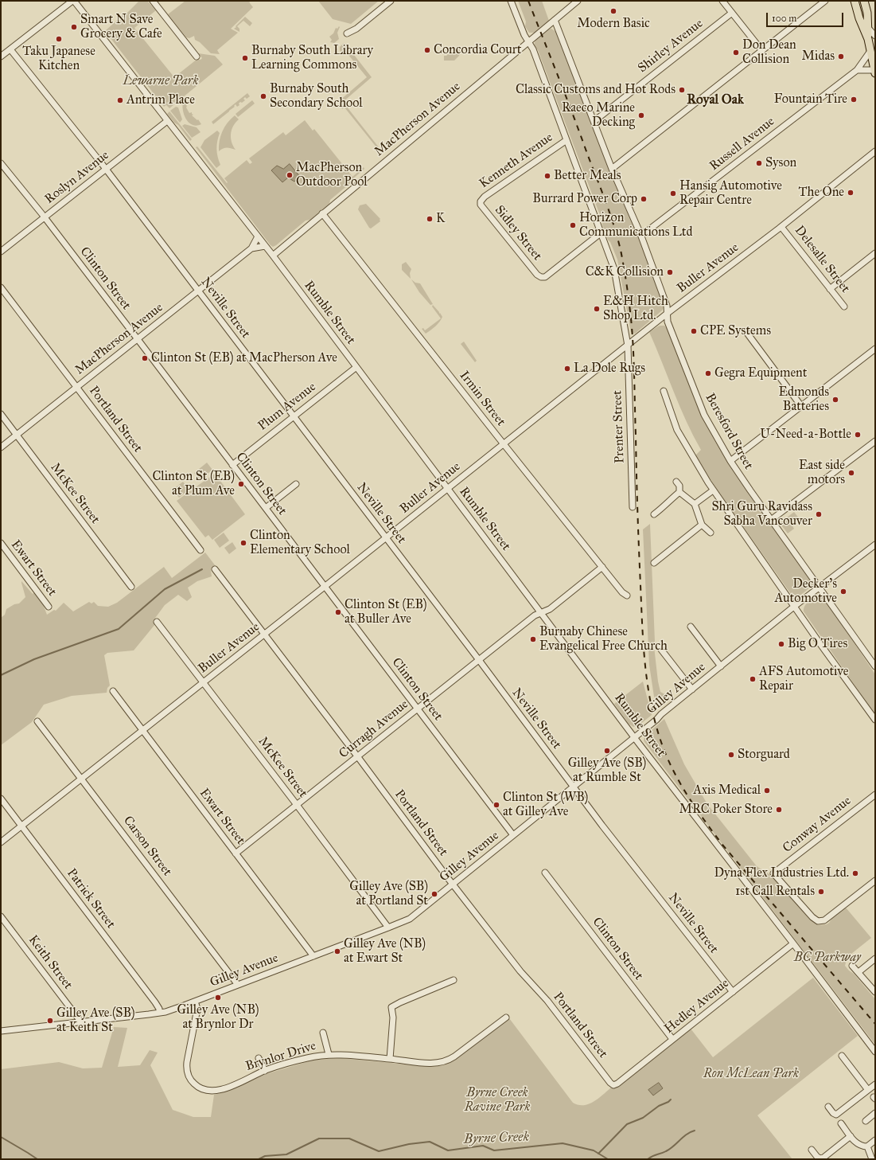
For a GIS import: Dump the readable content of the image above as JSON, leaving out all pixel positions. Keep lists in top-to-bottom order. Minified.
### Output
{"streets":{"street":["Shirley Avenue","MacPherson Avenue","Russell Avenue","Kenneth Avenue","Roslyn Avenue","Sidley Street","Delesalle Street","Buller Avenue","Clinton Street","Neville Street","Rumble Street","Irmin Street","Plum Avenue","Portland Street","Prenter Street","Beresford Street","McKee Street","Ewart Street","Gilley Avenue","Curragh Avenue","Conway Avenue","Carson Street","Patrick Street","Keith Street","Hedley Avenue","Brynlor Drive"]},"crossings":[["Shirley Avenue","Beresford Street"],["MacPherson Avenue","Clinton Street"],["MacPherson Avenue","Neville Street"],["MacPherson Avenue","Rumble Street"],["MacPherson Avenue","Irmin Street"],["MacPherson Avenue","Portland Street"],["MacPherson Avenue","Beresford Street"],["MacPherson Avenue","McKee Street"],["Russell Avenue","Beresford Street"],["Kenneth Avenue","Sidley Street"],["Roslyn Avenue","Clinton Street"],["Roslyn Avenue","Neville Street"],["Roslyn Avenue","Rumble Street"],["Delesalle Street","Buller Avenue"],["Buller Avenue","Clinton Street"],["Buller Avenue","Neville Street"],["Buller Avenue","Rumble Street"],["Buller Avenue","Irmin Street"],["Buller Avenue","Portland Street"],["Buller Avenue","Prenter Street"],["Buller Avenue","Beresford Street"],["Buller Avenue","McKee Street"],["Buller Avenue","Ewart Street"],["Buller Avenue","Carson Street"],["Buller Avenue","Patrick Street"],["Clinton Street","Plum Avenue"],["Clinton Street","Gilley Avenue"],["Clinton Street","Curragh Avenue"],["Clinton Street","Hedley Avenue"],["Neville Street","Plum Avenue"],["Neville Street","Gilley Avenue"],["Neville Street","Curragh Avenue"],["Neville Street","Hedley Avenue"],["Rumble Street","Plum Avenue"],["Rumble Street","Gilley Avenue"],["Rumble Street","Curragh Avenue"],["Rumble Street","Hedley Avenue"],["Irmin Street","Curragh Avenue"],["Portland Street","Gilley Avenue"],["Portland Street","Curragh Avenue"],["Portland Street","Hedley Avenue"],["Beresford Street","Gilley Avenue"],["McKee Street","Gilley Avenue"],["McKee Street","Curragh Avenue"],["Ewart Street","Gilley Avenue"],["Ewart Street","Curragh Avenue"],["Gilley Avenue","Carson Street"],["Gilley Avenue","Patrick Street"],["Gilley Avenue","Keith Street"],["Gilley Avenue","Brynlor Drive"]],"districts":["Royal Oak"],"water":["Byrne Creek"],"parks":["Lewarne Park","BC Parkway","Ron McLean Park","Byrne Creek Ravine Park"],"places":["Modern Basic","Smart N Save Grocery & Cafe","Taku Japanese Kitchen","Concordia Court","Don Dean Collision","Midas","Burnaby South Library Learning Commons","Classic Customs and Hot Rods","Burnaby South Secondary School","Fountain Tire","Antrim Place","Raeco Marine Decking","Syson","MacPherson Outdoor Pool","Better Meals","The One","Hansig Automotive Repair Centre","Burrard Power Corp","K","Horizon Communications Ltd","C&K Collision","E&H Hitch Shop Ltd.","CPE Systems","Clinton St (EB) at MacPherson Ave","La Dole Rugs","Gegra Equipment","Edmonds Batteries","U-Need-a-Bottle","East side motors","Clinton St (EB) at Plum Ave","Shri Guru Ravidass Sabha Vancouver","Clinton Elementary School","Decker's Automotive","Clinton St (EB) at Buller Ave","Burnaby Chinese Evangelical Free Church","Big O Tires","AFS Automotive Repair","Gilley Ave (SB) at Rumble St","Storguard","Axis Medical","Clinton St (WB) at Gilley Ave","MRC Poker Store","Dyna Flex Industries Ltd.","1st Call Rentals","Gilley Ave (SB) at Portland St","Gilley Ave (NB) at Ewart St","Gilley Ave (NB) at Brynlor Dr","Gilley Ave (SB) at Keith St"],"scale_bar":"100 m"}
